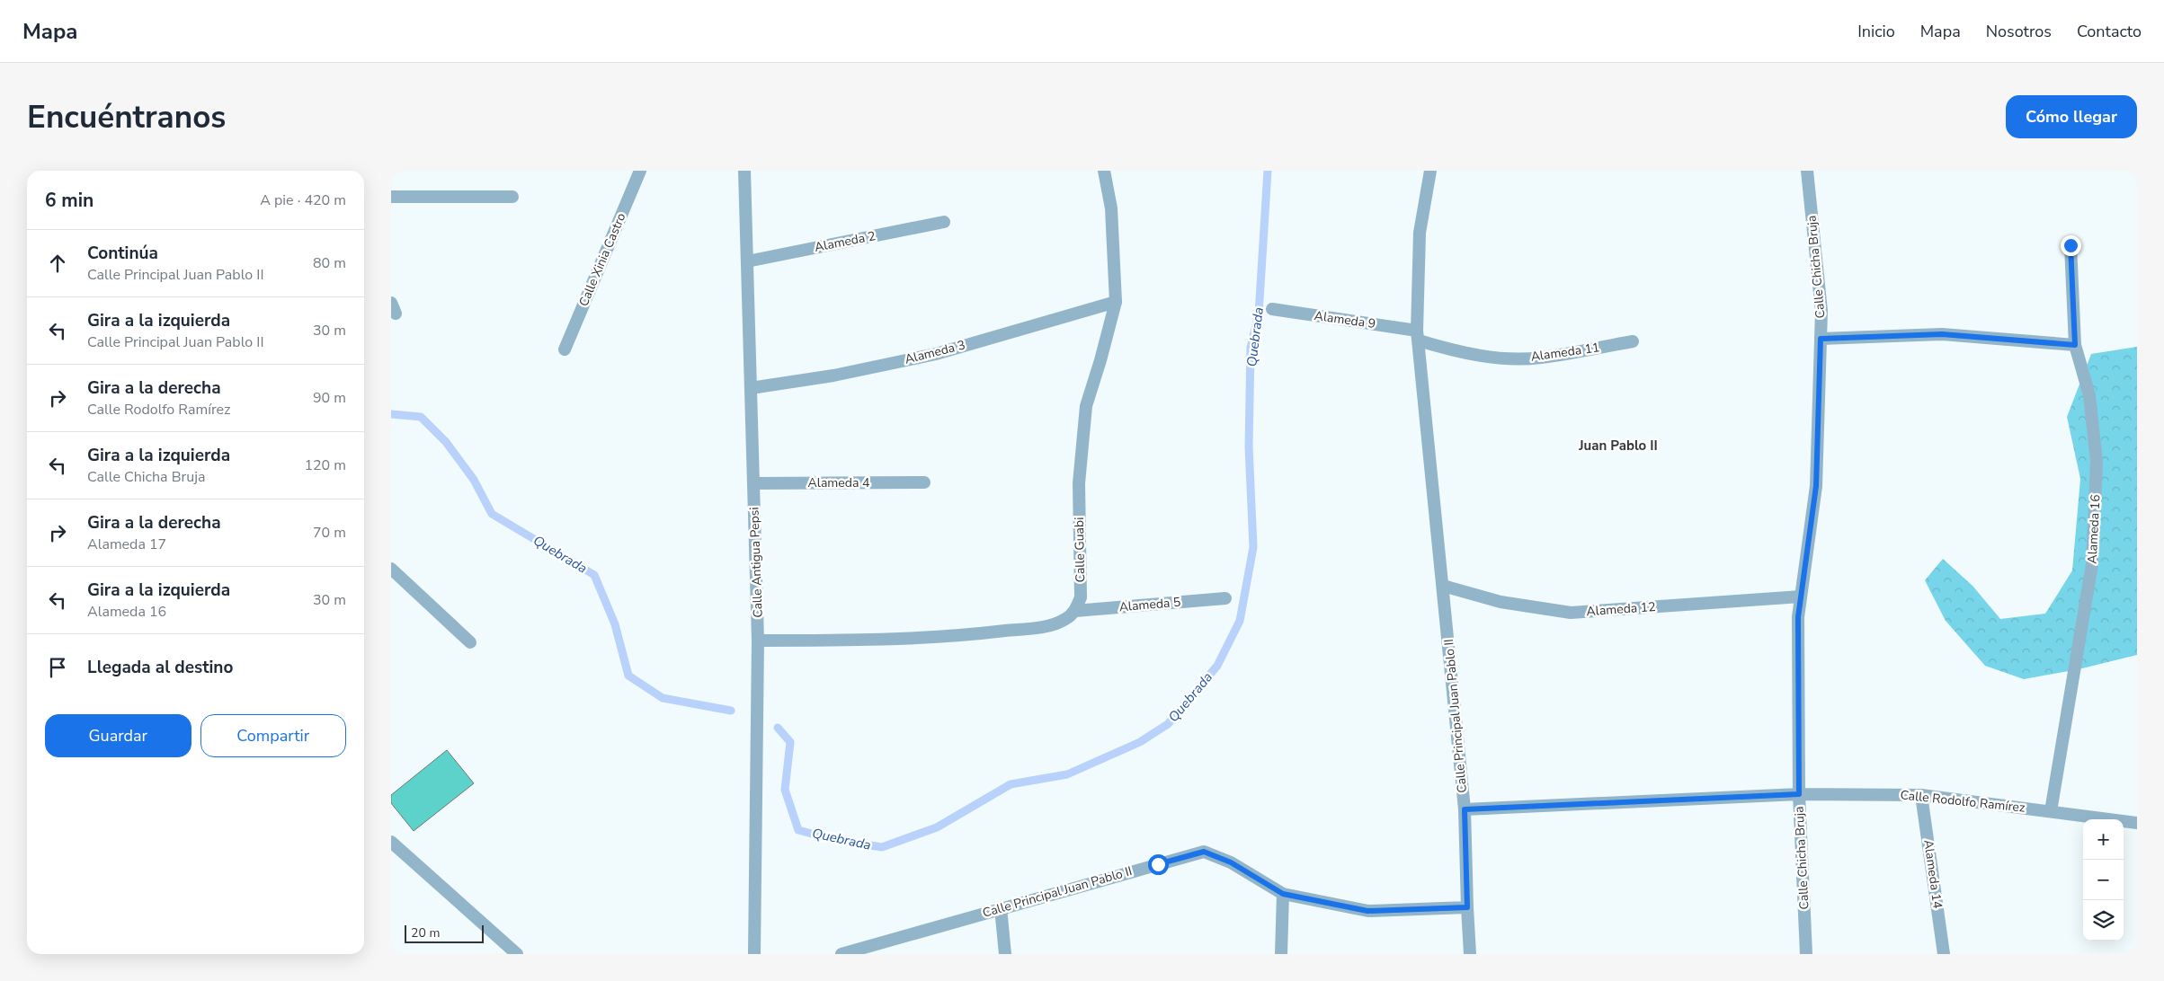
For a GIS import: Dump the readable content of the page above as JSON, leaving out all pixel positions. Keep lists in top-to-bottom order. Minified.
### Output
{"streets":{"street":["Alameda 2","Calle Xinia Castro","Calle Chicha Bruja","Alameda 9","Alameda 3","Alameda 11","Alameda 4","Alameda 16","Calle Guabi","Calle Antigua Pepsi","Alameda 5","Alameda 12","Calle Principal Juan Pablo II","Calle Rodolfo Ramírez","Alameda 14"]},"crossings":[["Alameda 2","Calle Antigua Pepsi"],["Calle Chicha Bruja","Alameda 12"],["Calle Chicha Bruja","Calle Rodolfo Ramírez"],["Alameda 9","Alameda 11"],["Alameda 9","Calle Principal Juan Pablo II"],["Alameda 3","Calle Guabi"],["Alameda 3","Calle Antigua Pepsi"],["Alameda 11","Calle Principal Juan Pablo II"],["Alameda 4","Calle Antigua Pepsi"],["Alameda 16","Calle Rodolfo Ramírez"],["Calle Guabi","Alameda 5"],["Alameda 12","Calle Principal Juan Pablo II"],["Calle Principal Juan Pablo II","Calle Rodolfo Ramírez"],["Calle Rodolfo Ramírez","Alameda 14"]],"districts":["Juan Pablo II"],"water":["Quebrada"],"scale_bar":"20 m","page":{"header":"Mapa","nav":["Inicio","Mapa","Nosotros","Contacto"],"buttons":["Cómo llegar",["Guardar","Compartir"]],"title":"Encuéntranos","heading":["6 min","A pie · 420 m"],"list":[["Continúa","Calle Principal Juan Pablo II","80 m"],["Gira a la izquierda","Calle Principal Juan Pablo II","30 m"],["Gira a la derecha","Calle Rodolfo Ramírez","90 m"],["Gira a la izquierda","Calle Chicha Bruja","120 m"],["Gira a la derecha","Alameda 17","70 m"],["Gira a la izquierda","Alameda 16","30 m"],"Llegada al destino"],"map_buttons":["+","−"],"scale":"20 m"}}
